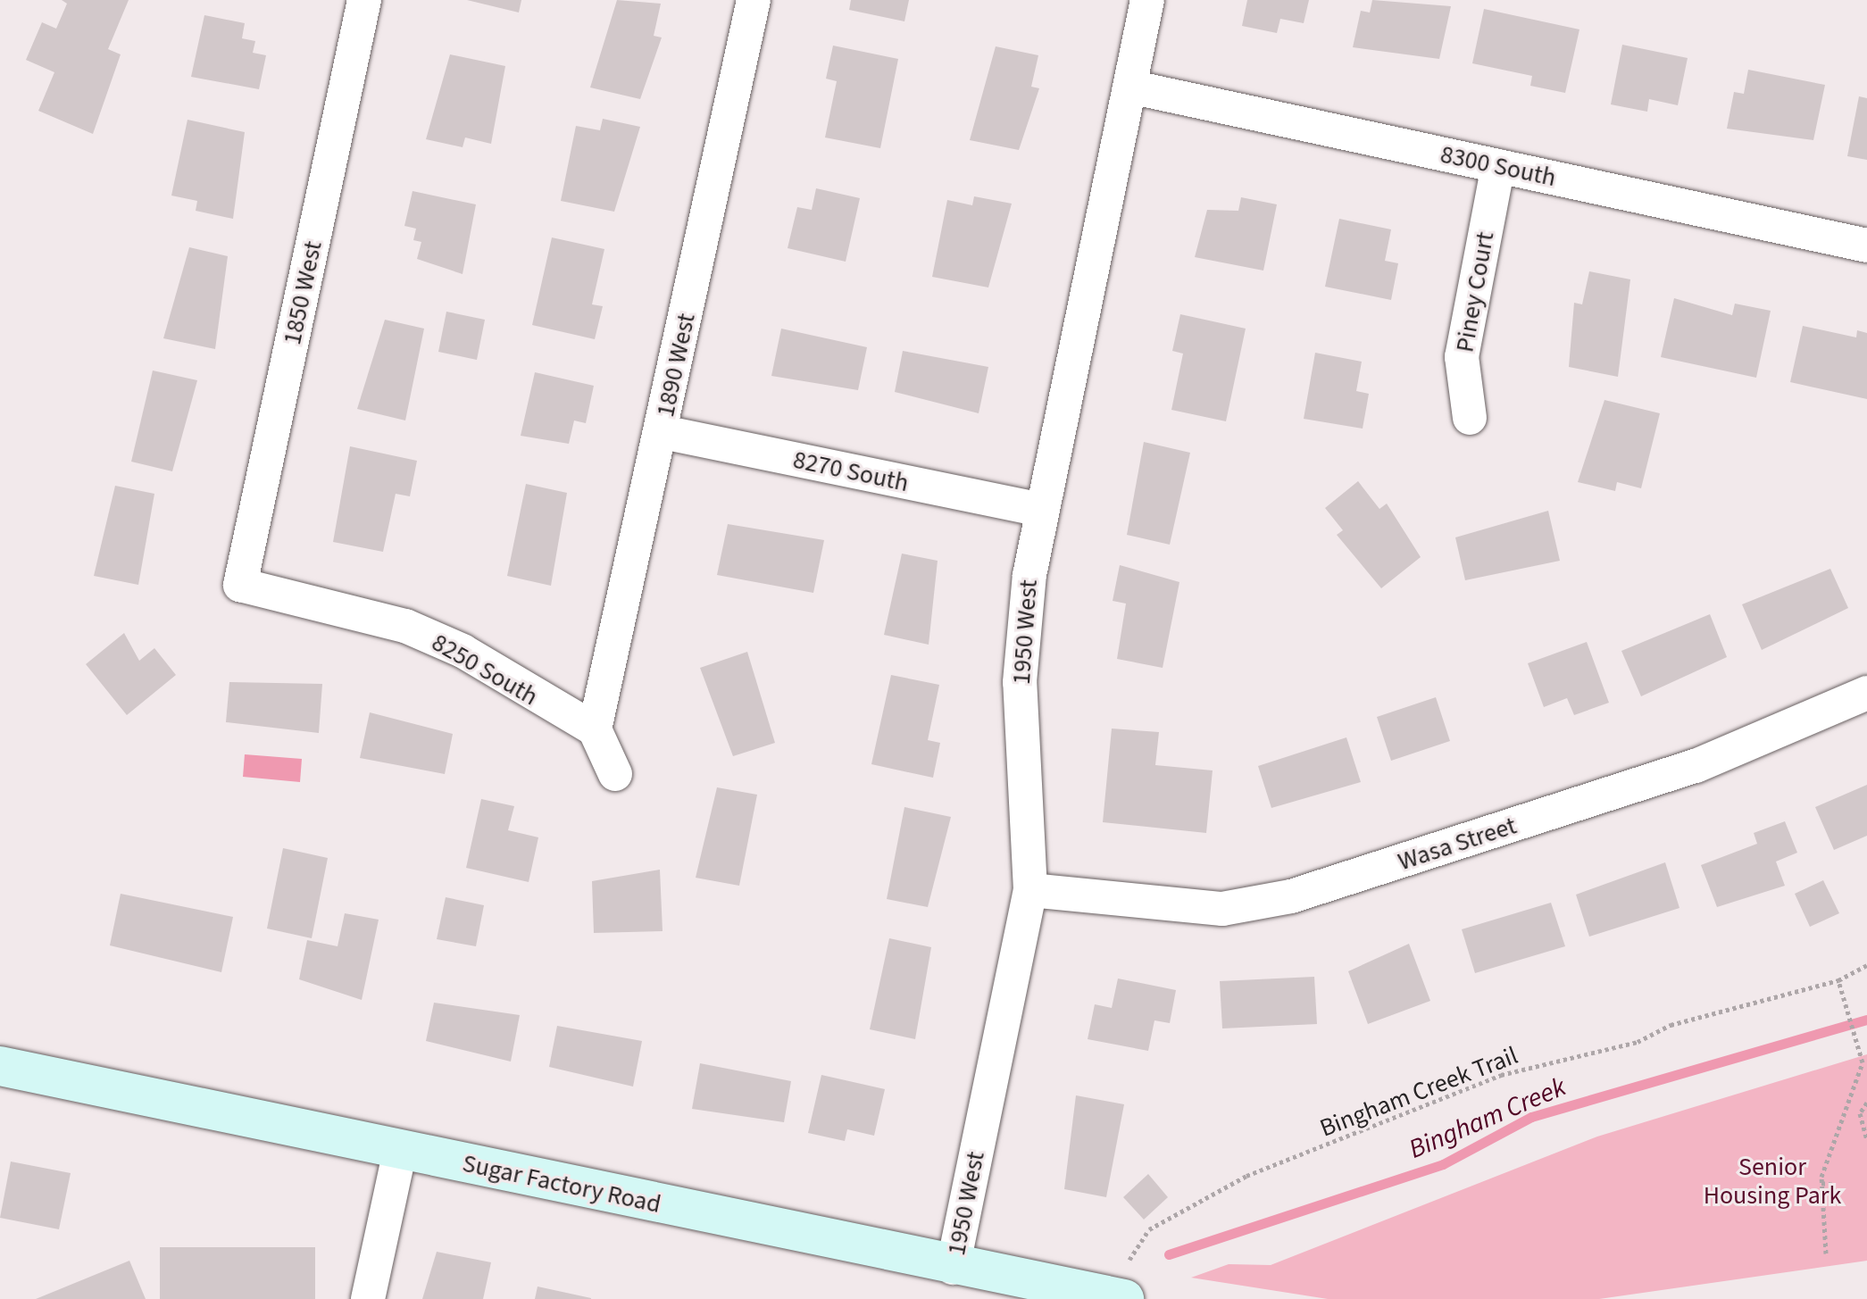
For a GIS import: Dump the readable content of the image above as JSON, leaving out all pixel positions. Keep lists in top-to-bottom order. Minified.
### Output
{"streets":{"street":["8300 South","Piney Court","1850 West","1890 West","8270 South","1950 West","8250 South","Wasa Street","Sugar Factory Road"],"path":["Bingham Creek Trail"]},"crossings":[["8300 South","Piney Court"],["8300 South","1950 West"],["1850 West","8250 South"],["1890 West","8270 South"],["1890 West","8250 South"],["8270 South","1950 West"],["1950 West","Wasa Street"],["1950 West","Sugar Factory Road"]],"water":["Bingham Creek"],"parks":["Senior Housing Park"]}
